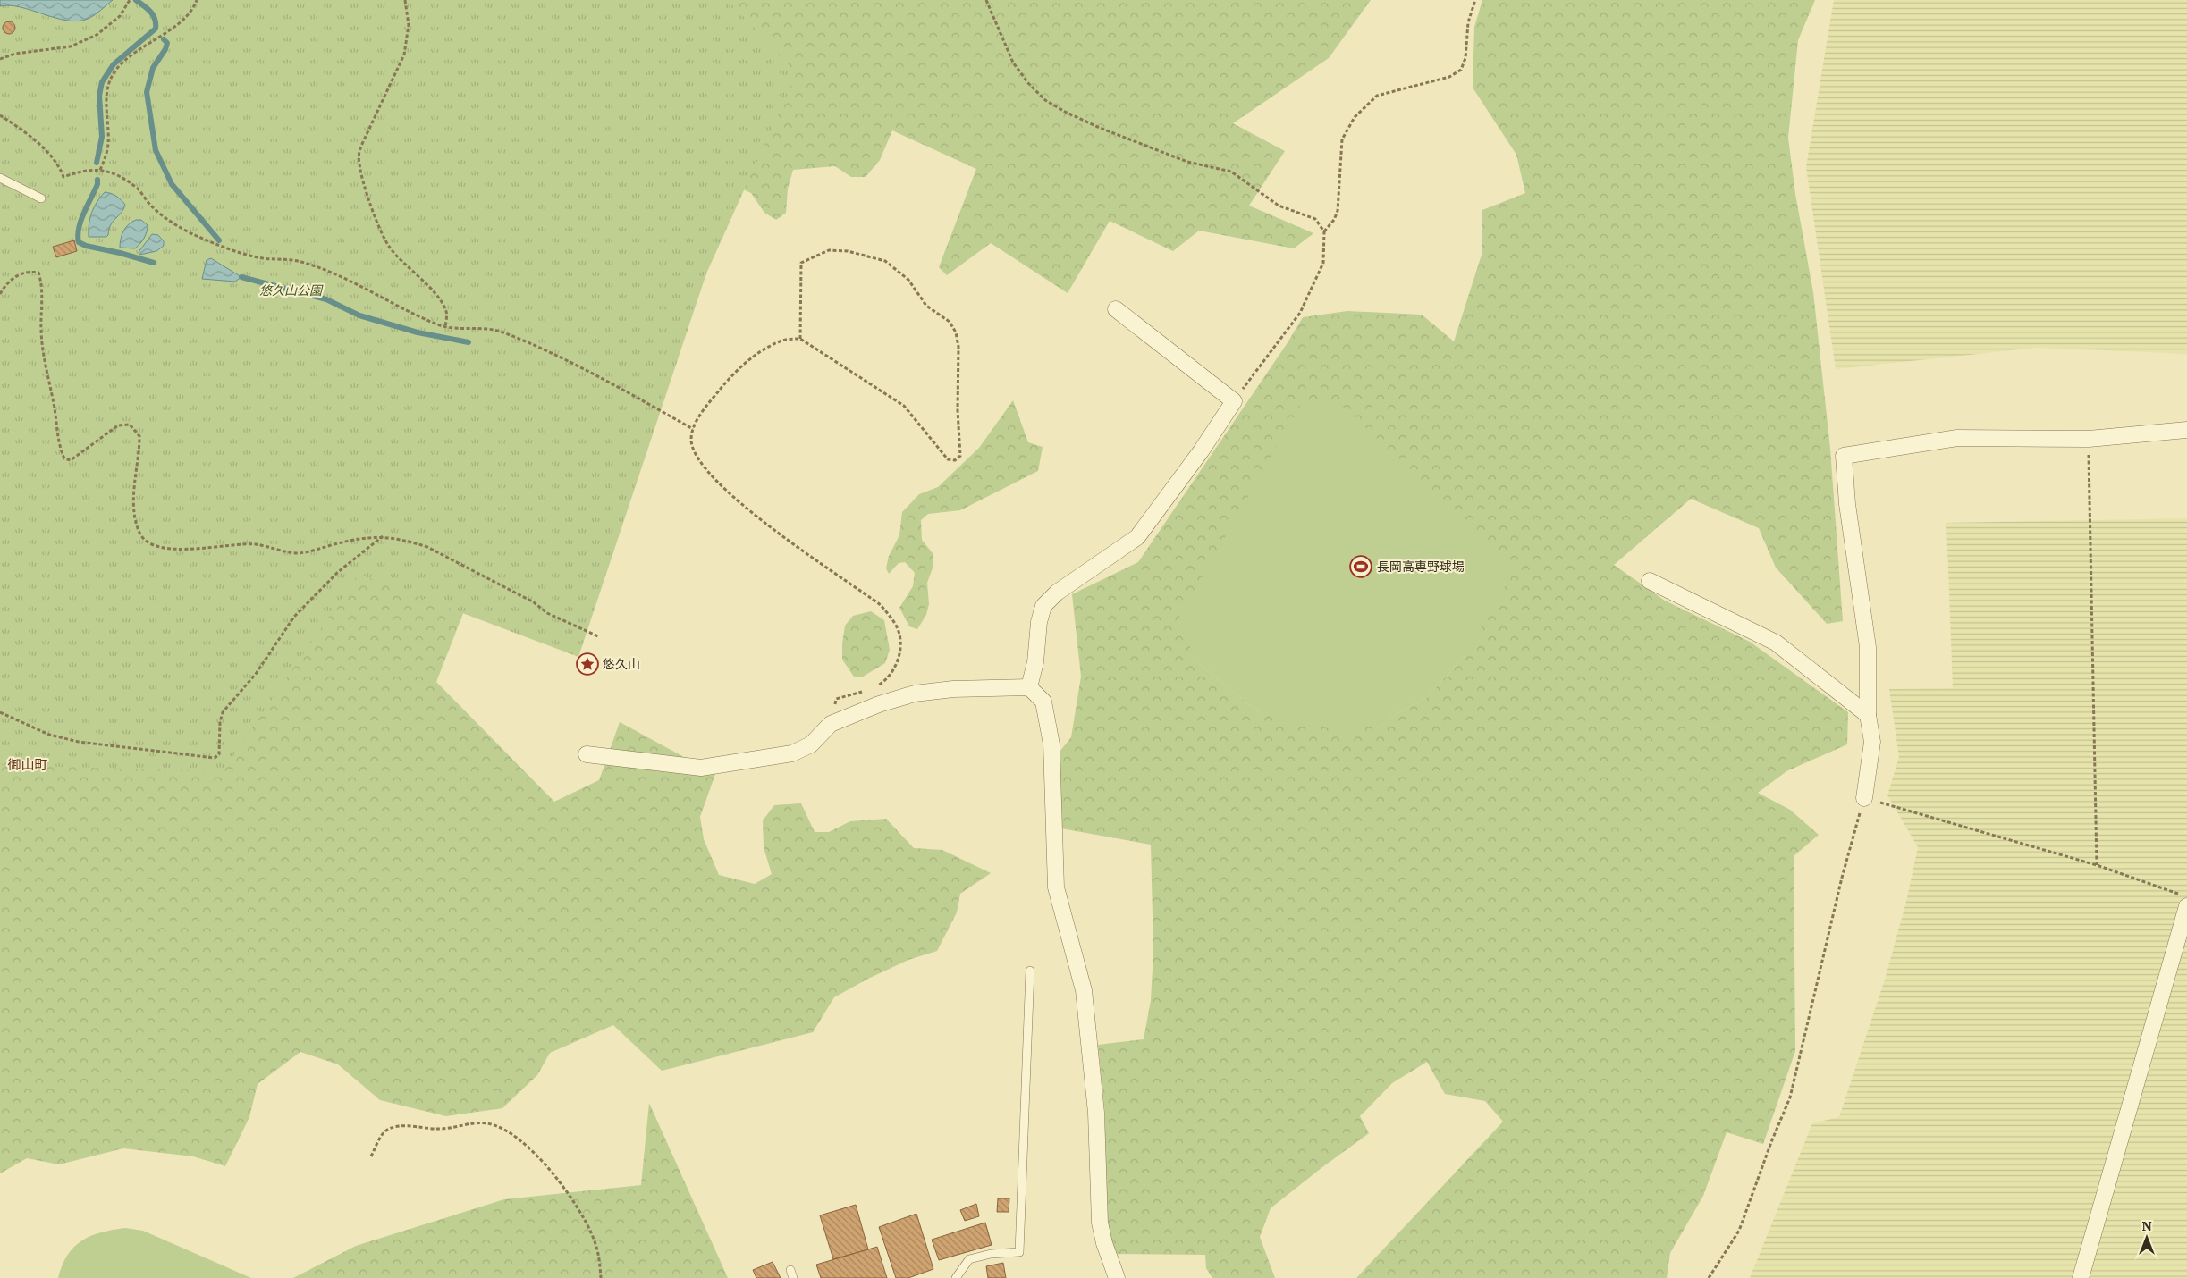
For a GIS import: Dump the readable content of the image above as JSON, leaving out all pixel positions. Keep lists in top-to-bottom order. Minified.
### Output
{"districts":["御山町"],"parks":["悠久山公園"],"places":{"sports":["長岡高専野球場"],"place":["悠久山"]},"north":"top"}
